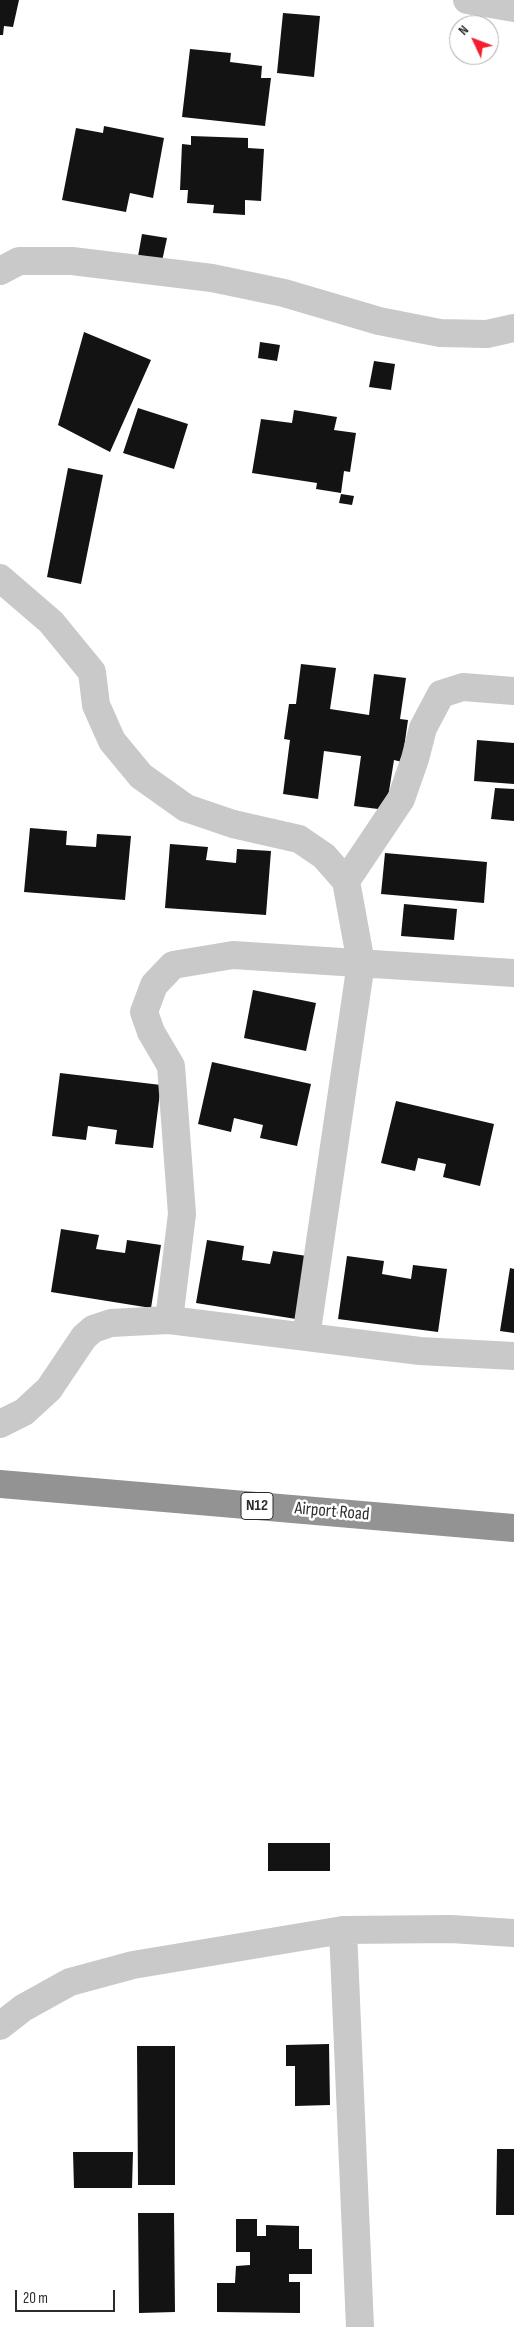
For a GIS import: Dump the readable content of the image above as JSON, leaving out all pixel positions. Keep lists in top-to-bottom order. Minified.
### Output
{"streets":{"highway":["N12","Airport Road"]},"scale_bar":"20 m","north":"top left"}
